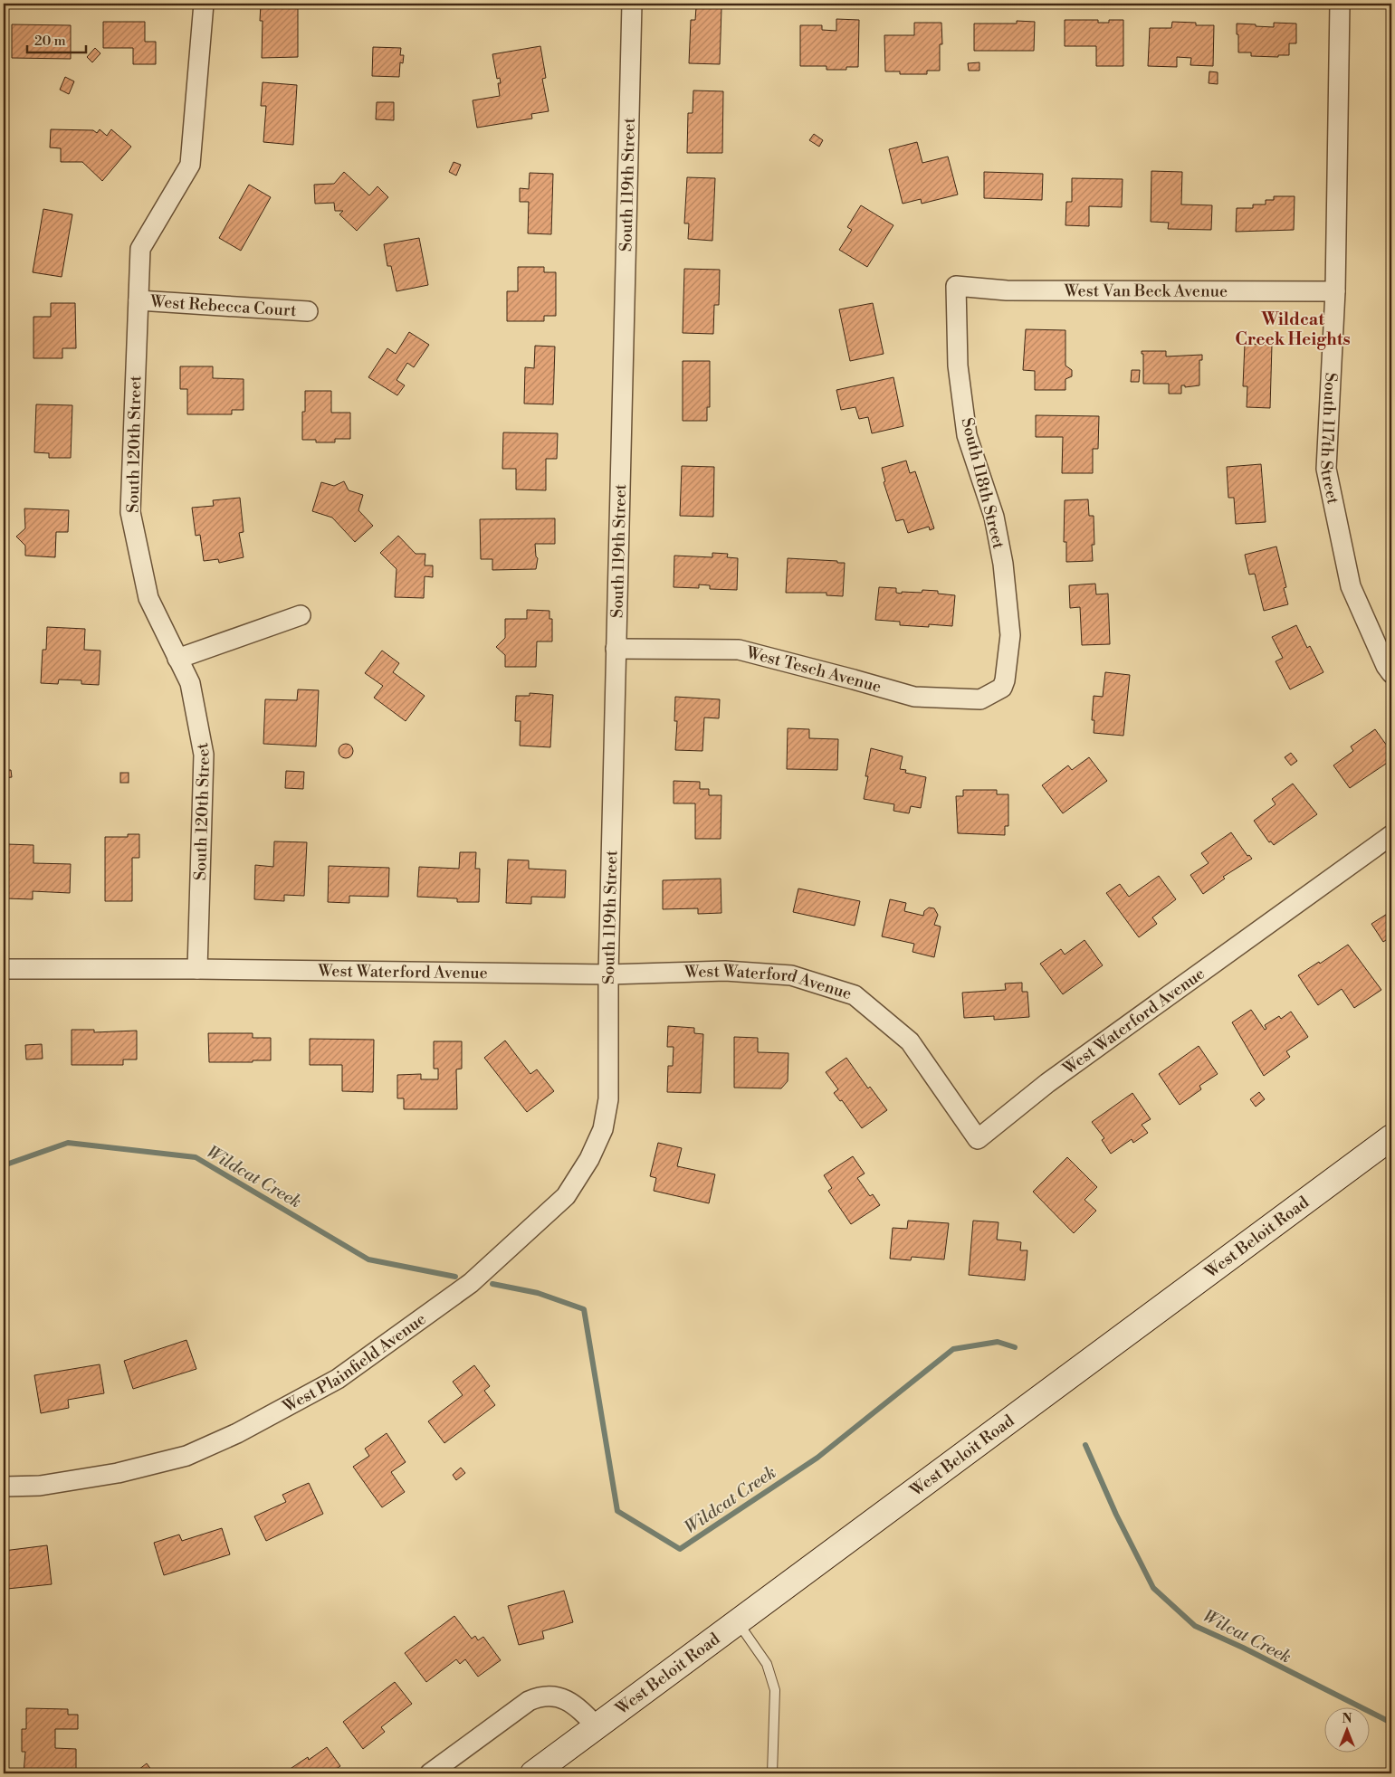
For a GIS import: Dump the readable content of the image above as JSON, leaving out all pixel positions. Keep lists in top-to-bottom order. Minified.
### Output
{"streets":{"main road":["West Beloit Road"],"street":["South 119th Street","West Van Beck Avenue","West Rebecca Court","South 117th Street","South 120th Street","South 118th Street","West Tesch Avenue","West Waterford Avenue","West Plainfield Avenue"]},"crossings":[["South 119th Street","West Tesch Avenue"],["South 119th Street","West Waterford Avenue"],["South 119th Street","West Plainfield Avenue"],["West Van Beck Avenue","South 117th Street"],["West Van Beck Avenue","South 118th Street"],["West Rebecca Court","South 120th Street"],["South 120th Street","West Waterford Avenue"],["South 118th Street","West Tesch Avenue"]],"districts":["Wildcat Creek Heights"],"water":["Wildcat Creek","Wilcat Creek"],"scale_bar":"20 m","north":"top"}
